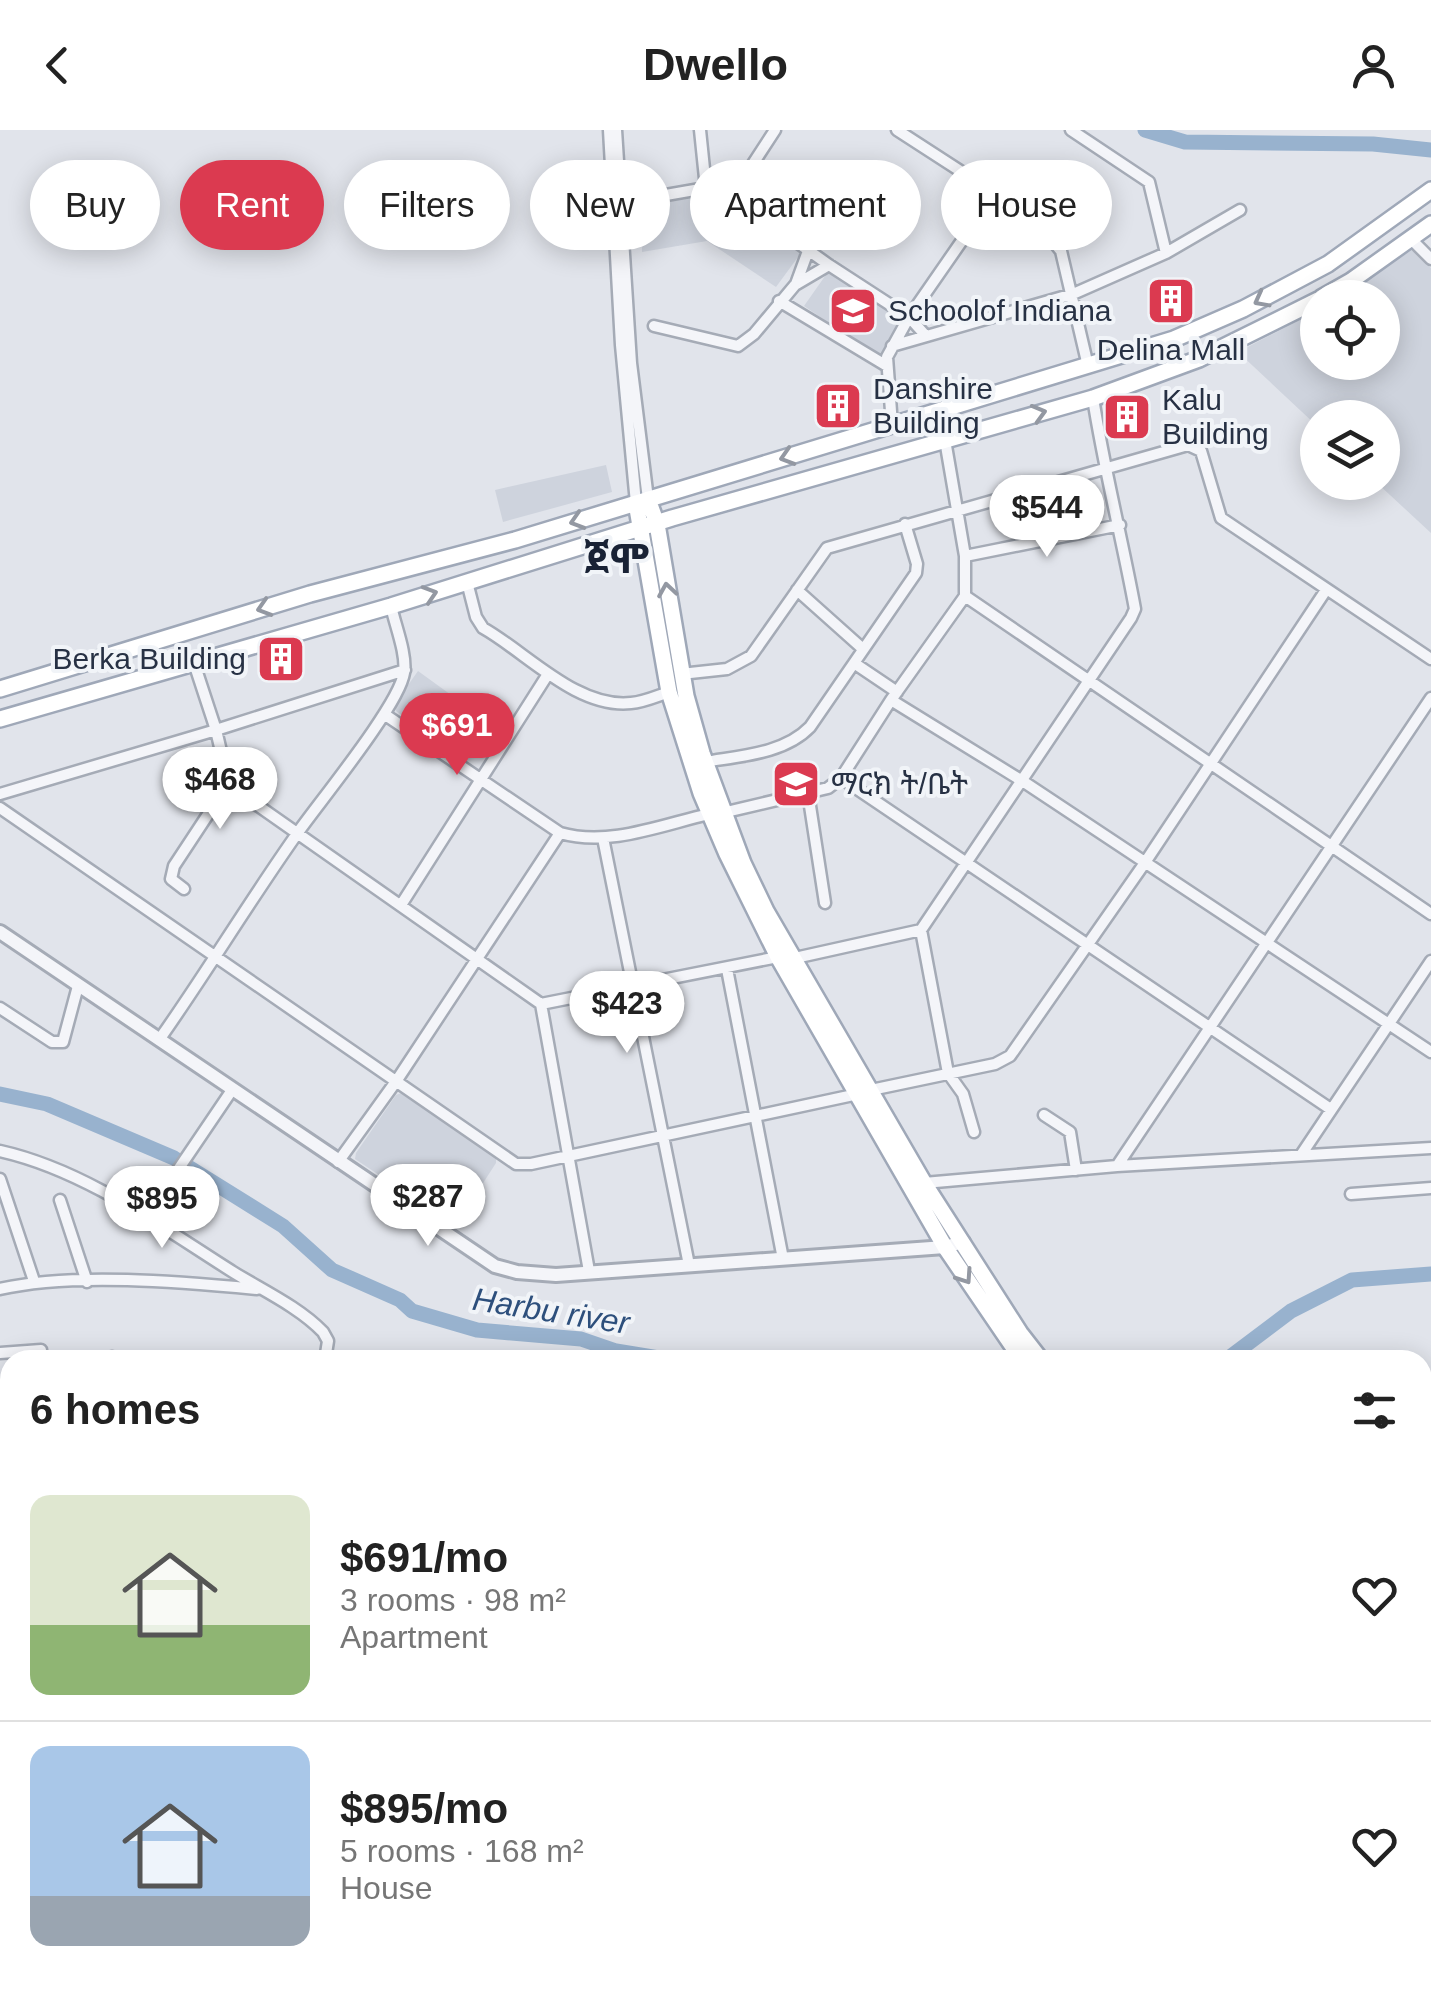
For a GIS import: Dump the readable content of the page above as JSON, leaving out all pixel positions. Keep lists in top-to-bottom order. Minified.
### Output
{"districts":["ጀሞ"],"water":["Harbu river"],"places":{"building":["Delina Mall","Danshire Building","Kalu Building","Berka Building"],"school or university":["Schoolof Indiana","ማርክ ት/ቤት"]},"page":{"header":"Dwello","chip":["Buy","Rent","Filters","New","Apartment","House"],"price":["$544","$691","$468","$423","$287","$895"],"heading":"6 homes","list":[{"name":"$691/mo","note":"3 rooms · 98 m² · Apartment"},{"name":"$895/mo","note":"5 rooms · 168 m² · House"}]}}
